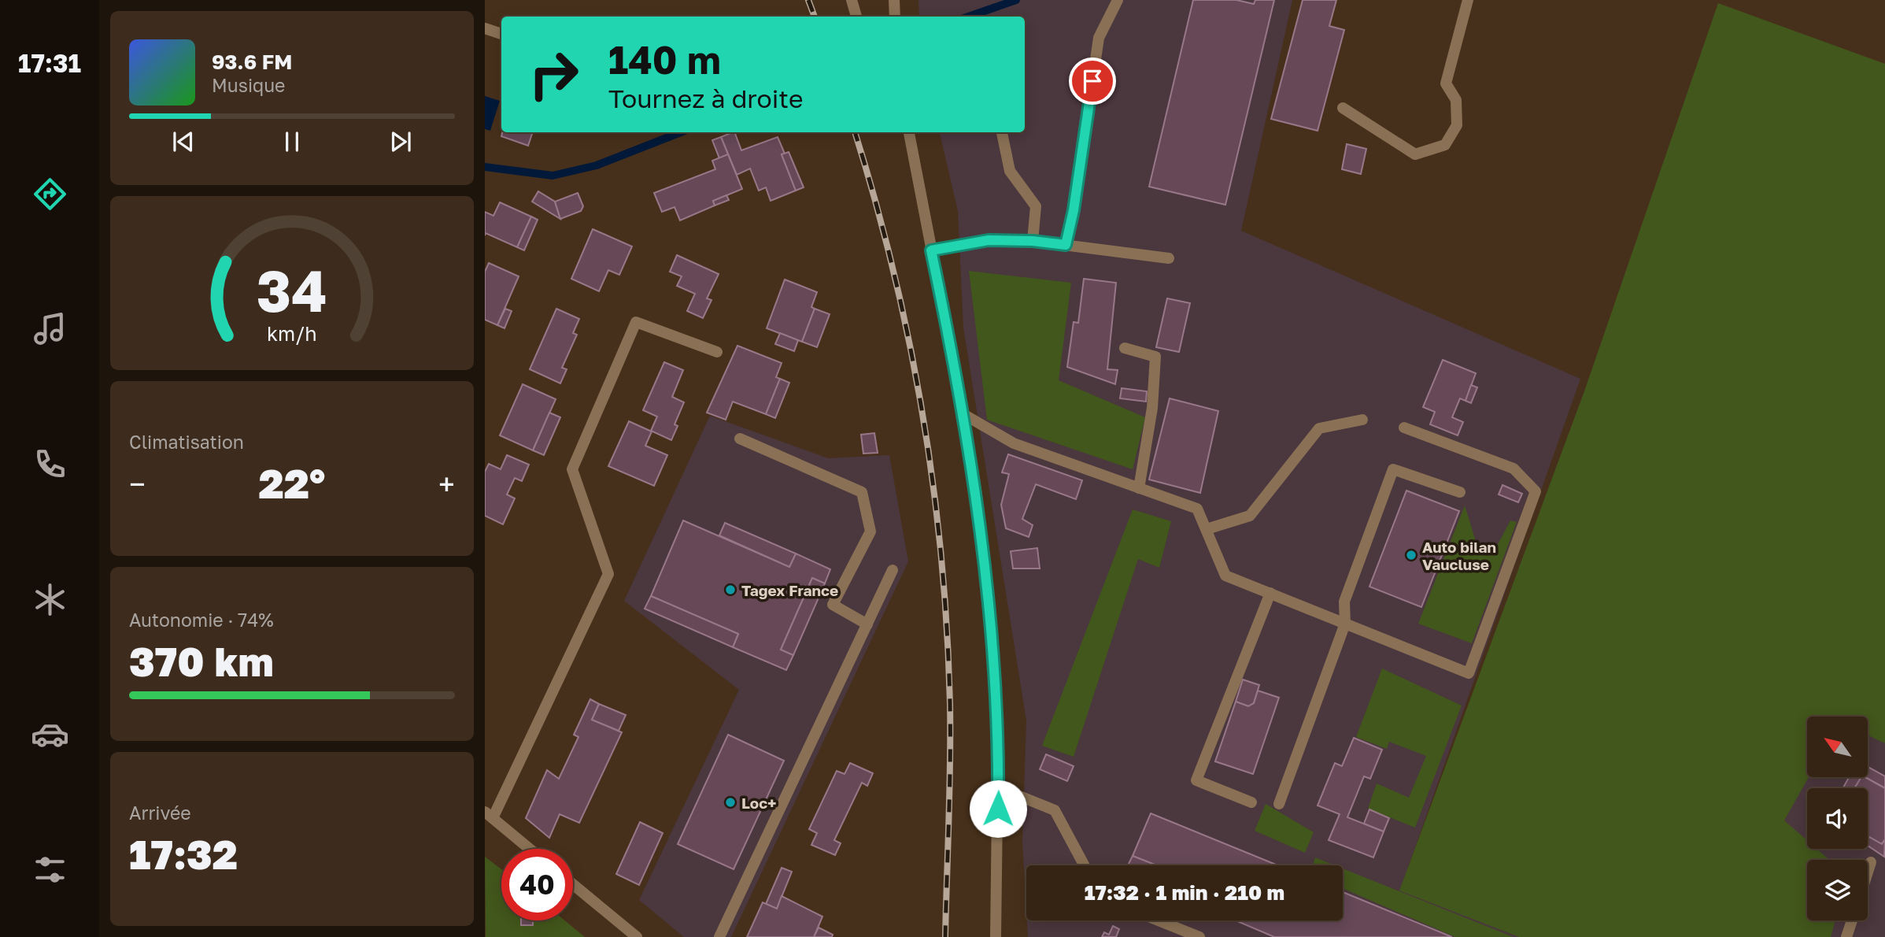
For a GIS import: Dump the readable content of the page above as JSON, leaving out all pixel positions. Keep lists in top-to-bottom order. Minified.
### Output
{"places":["Auto bilan Vaucluse","Tagex France","Loc+"],"north":"top left","page":{"tabs":"17:31","turn":["140 m","Tournez à droite"],"song":["93.6 FM","Musique"],"tile":["Climatisation",["Autonomie · 74%","370 km"],["Arrivée","17:32"]],"heat":["−","22°","+"],"limit":"40","trip":"17:32 · 1 min · 210 m","gauge":["34","km/h"]}}
